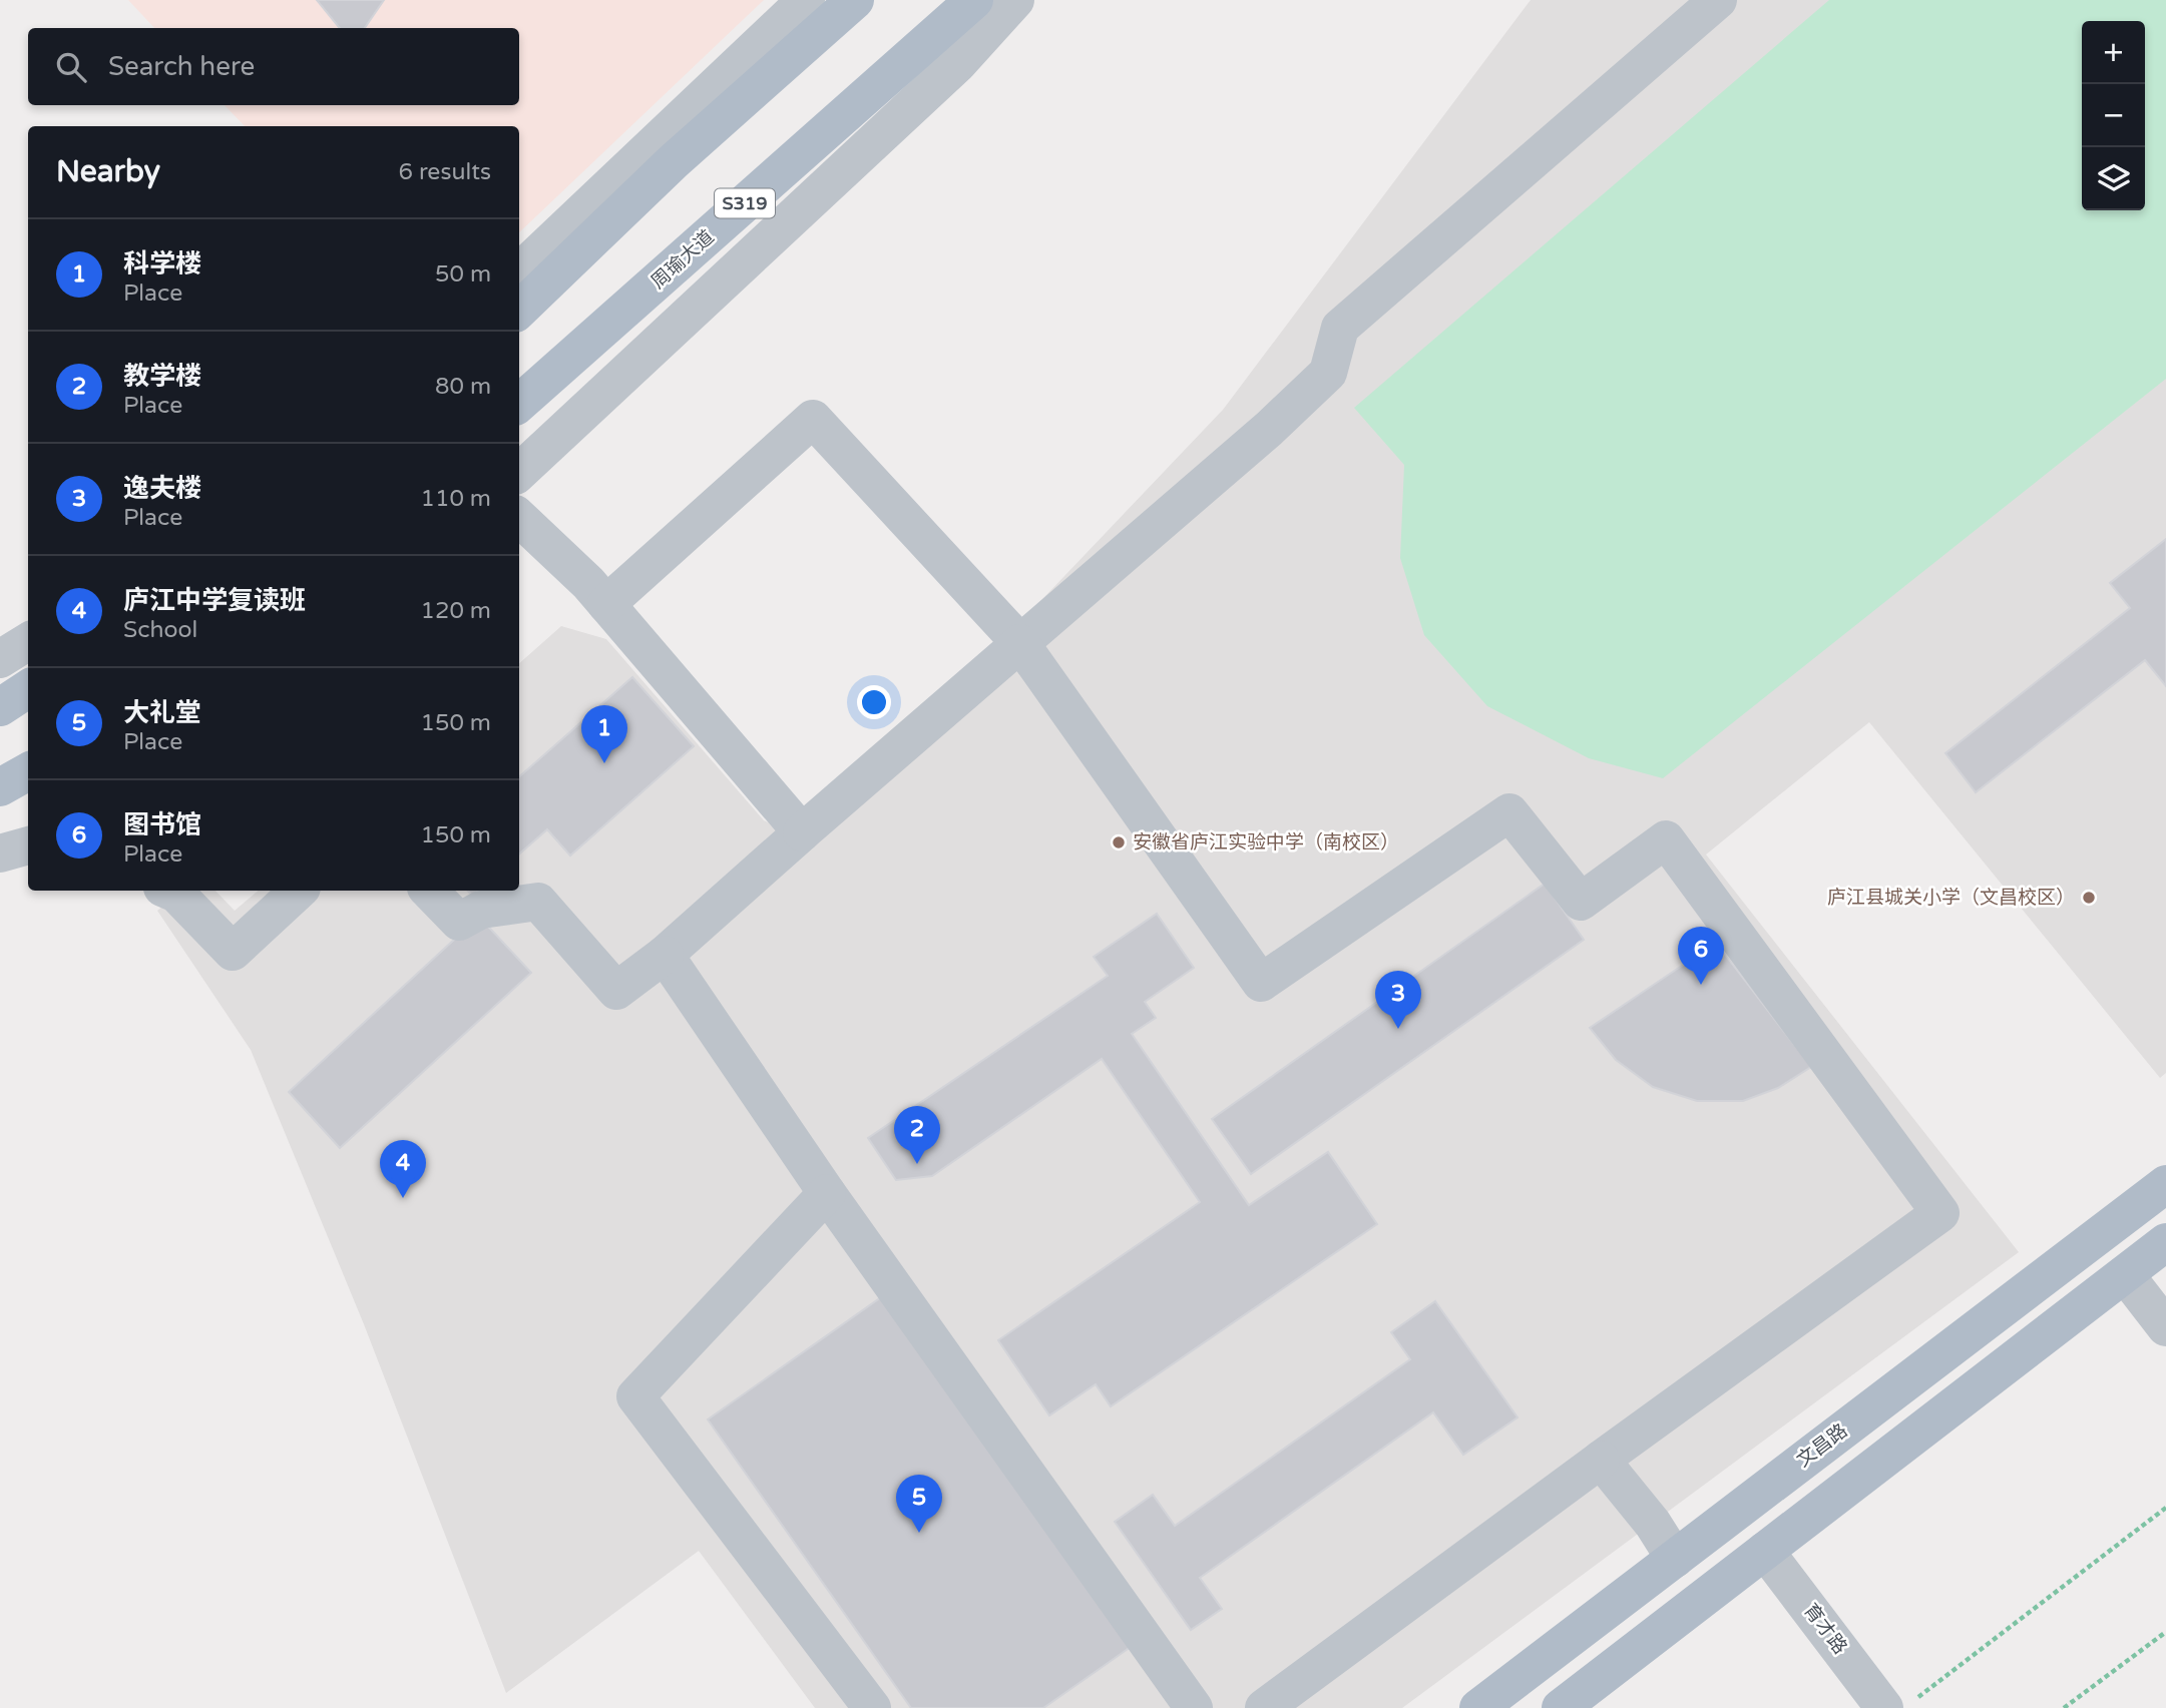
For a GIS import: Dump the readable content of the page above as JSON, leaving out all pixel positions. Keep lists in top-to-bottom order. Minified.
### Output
{"streets":{"main road":["S319","周瑜大道","文昌路"],"street":["育才路"]},"places":["安徽省庐江实验中学（南校区）","庐江县城关小学（文昌校区）"],"page":{"map_buttons":["+","−"],"search":"Search here","heading":["Nearby","6 results"],"list":[{"mark":"1","name":"科学楼","note":"Place","value":"50 m"},{"mark":"2","name":"教学楼","note":"Place","value":"80 m"},{"mark":"3","name":"逸夫楼","note":"Place","value":"110 m"},{"mark":"4","name":"庐江中学复读班","note":"School","value":"120 m"},{"mark":"5","name":"大礼堂","note":"Place","value":"150 m"},{"mark":"6","name":"图书馆","note":"Place","value":"150 m"}],"pins":["1","6","3","2","4","5"]}}
